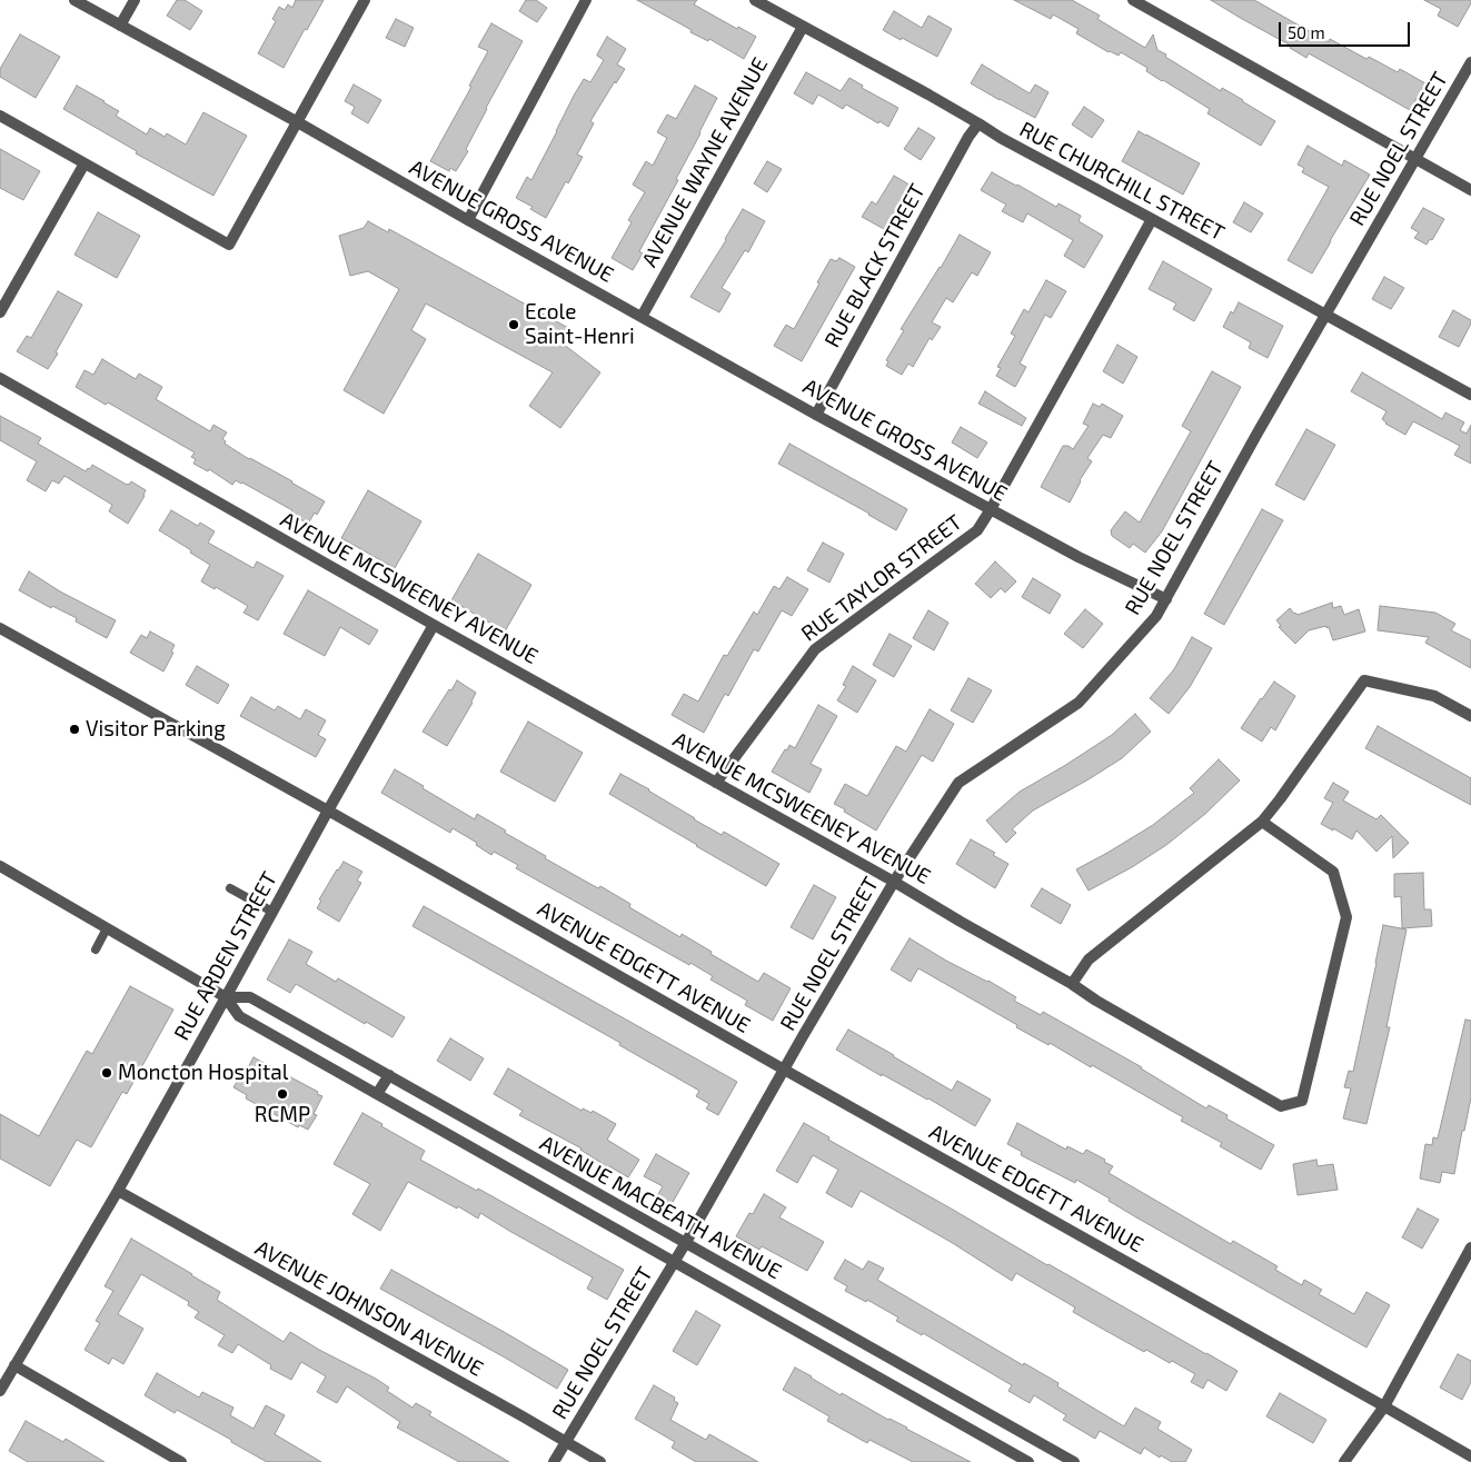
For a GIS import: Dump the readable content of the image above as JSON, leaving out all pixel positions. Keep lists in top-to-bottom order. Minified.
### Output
{"streets":{"street":["RUE NOEL STREET","AVENUE WAYNE AVENUE","RUE CHURCHILL STREET","AVENUE GROSS AVENUE","RUE BLACK STREET","RUE TAYLOR STREET","AVENUE MCSWEENEY AVENUE","RUE ARDEN STREET","AVENUE EDGETT AVENUE","AVENUE MACBEATH AVENUE","AVENUE JOHNSON AVENUE"]},"crossings":[["RUE NOEL STREET","RUE CHURCHILL STREET"],["RUE NOEL STREET","AVENUE GROSS AVENUE"],["RUE NOEL STREET","AVENUE MCSWEENEY AVENUE"],["RUE NOEL STREET","AVENUE EDGETT AVENUE"],["RUE NOEL STREET","AVENUE MACBEATH AVENUE"],["RUE NOEL STREET","AVENUE JOHNSON AVENUE"],["AVENUE WAYNE AVENUE","RUE CHURCHILL STREET"],["AVENUE WAYNE AVENUE","AVENUE GROSS AVENUE"],["RUE CHURCHILL STREET","RUE BLACK STREET"],["RUE CHURCHILL STREET","RUE TAYLOR STREET"],["AVENUE GROSS AVENUE","RUE BLACK STREET"],["AVENUE GROSS AVENUE","RUE TAYLOR STREET"],["RUE TAYLOR STREET","AVENUE MCSWEENEY AVENUE"],["AVENUE MCSWEENEY AVENUE","RUE ARDEN STREET"],["RUE ARDEN STREET","AVENUE EDGETT AVENUE"],["RUE ARDEN STREET","AVENUE MACBEATH AVENUE"],["RUE ARDEN STREET","AVENUE JOHNSON AVENUE"]],"places":["Ecole Saint-Henri","Visitor Parking","Moncton Hospital","RCMP"],"scale_bar":"50 m"}
